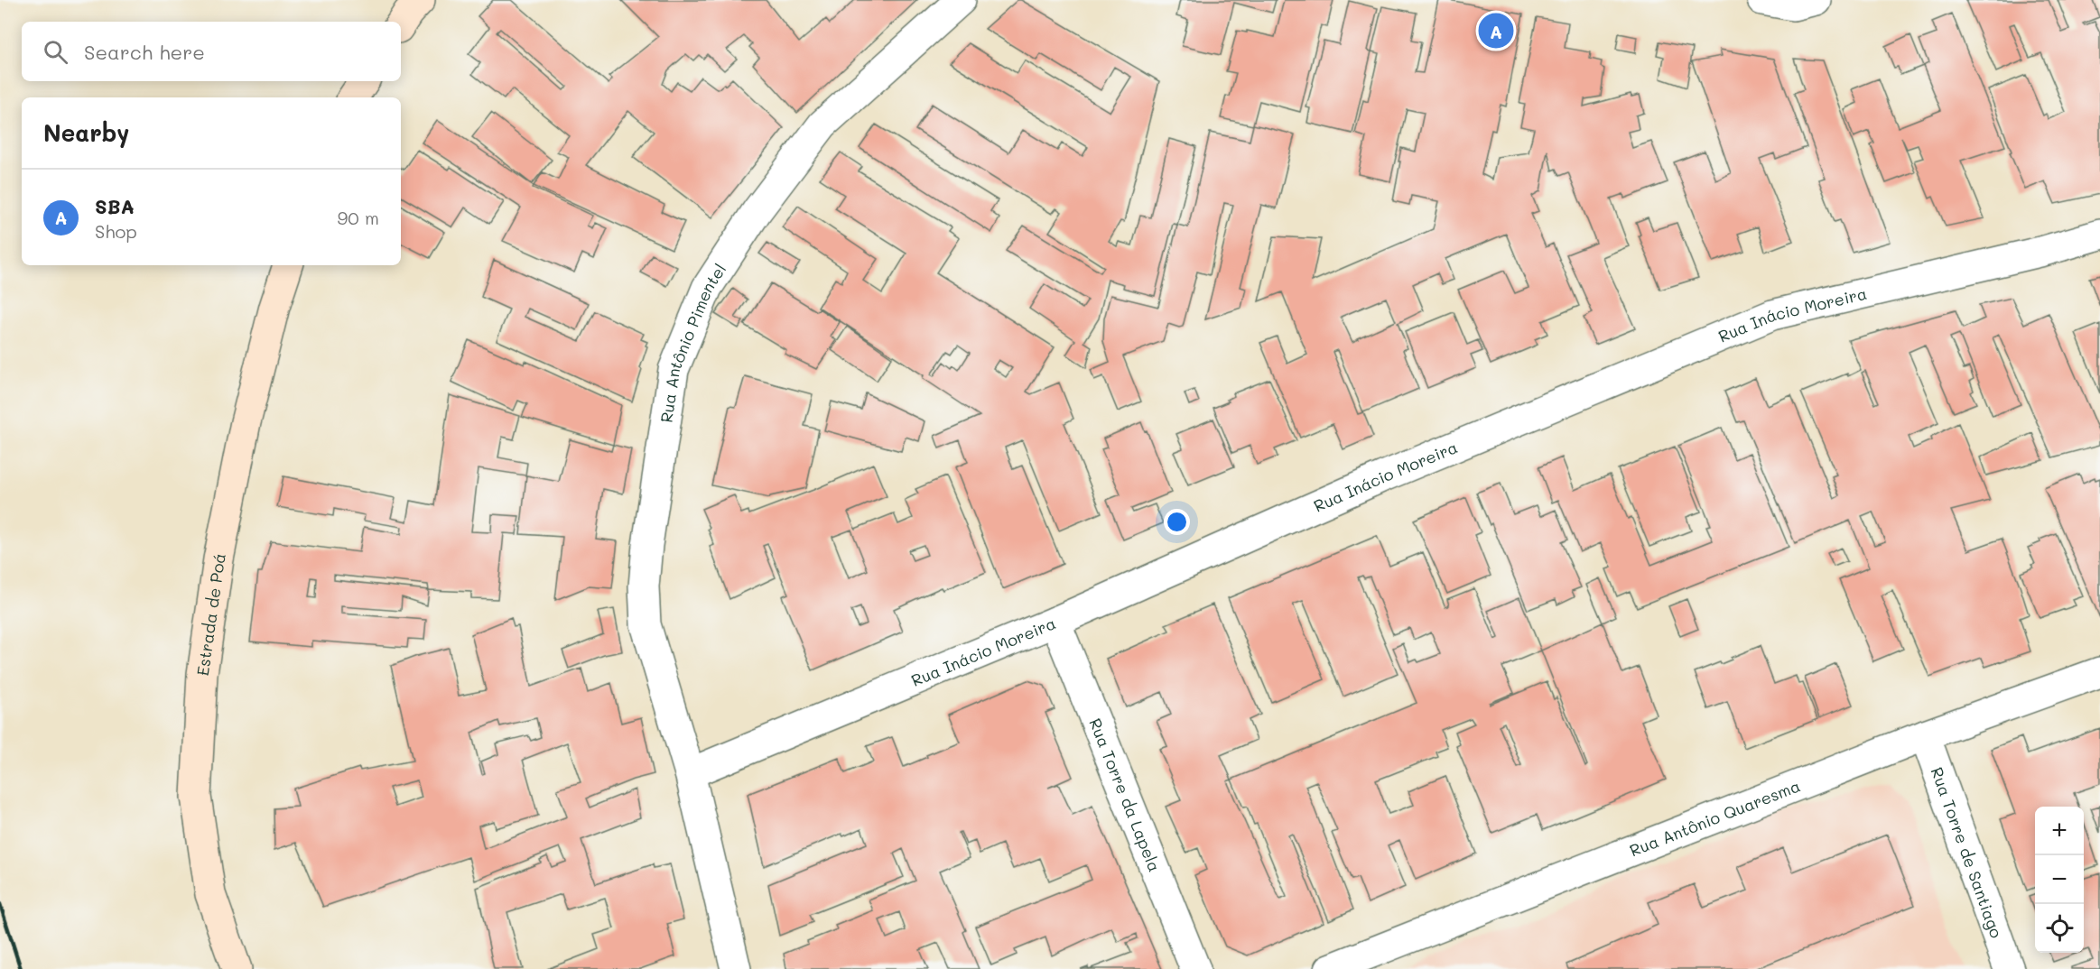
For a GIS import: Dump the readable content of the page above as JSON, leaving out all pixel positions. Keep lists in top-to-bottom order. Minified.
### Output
{"streets":{"main road":["Estrada de Poá"],"street":["Rua Inácio Moreira","Rua Antônio Pimentel","Rua Torre da Lapela","Rua Antônio Quaresma","Rua Torre de Santiago"]},"crossings":[["Rua Inácio Moreira","Rua Antônio Pimentel"],["Rua Inácio Moreira","Rua Torre da Lapela"],["Rua Antônio Quaresma","Rua Torre de Santiago"]],"page":{"pins":"A","search":"Search here","heading":"Nearby","list":[{"mark":"A","name":"SBA","note":"Shop","value":"90 m"}],"map_buttons":["+","−"]}}
